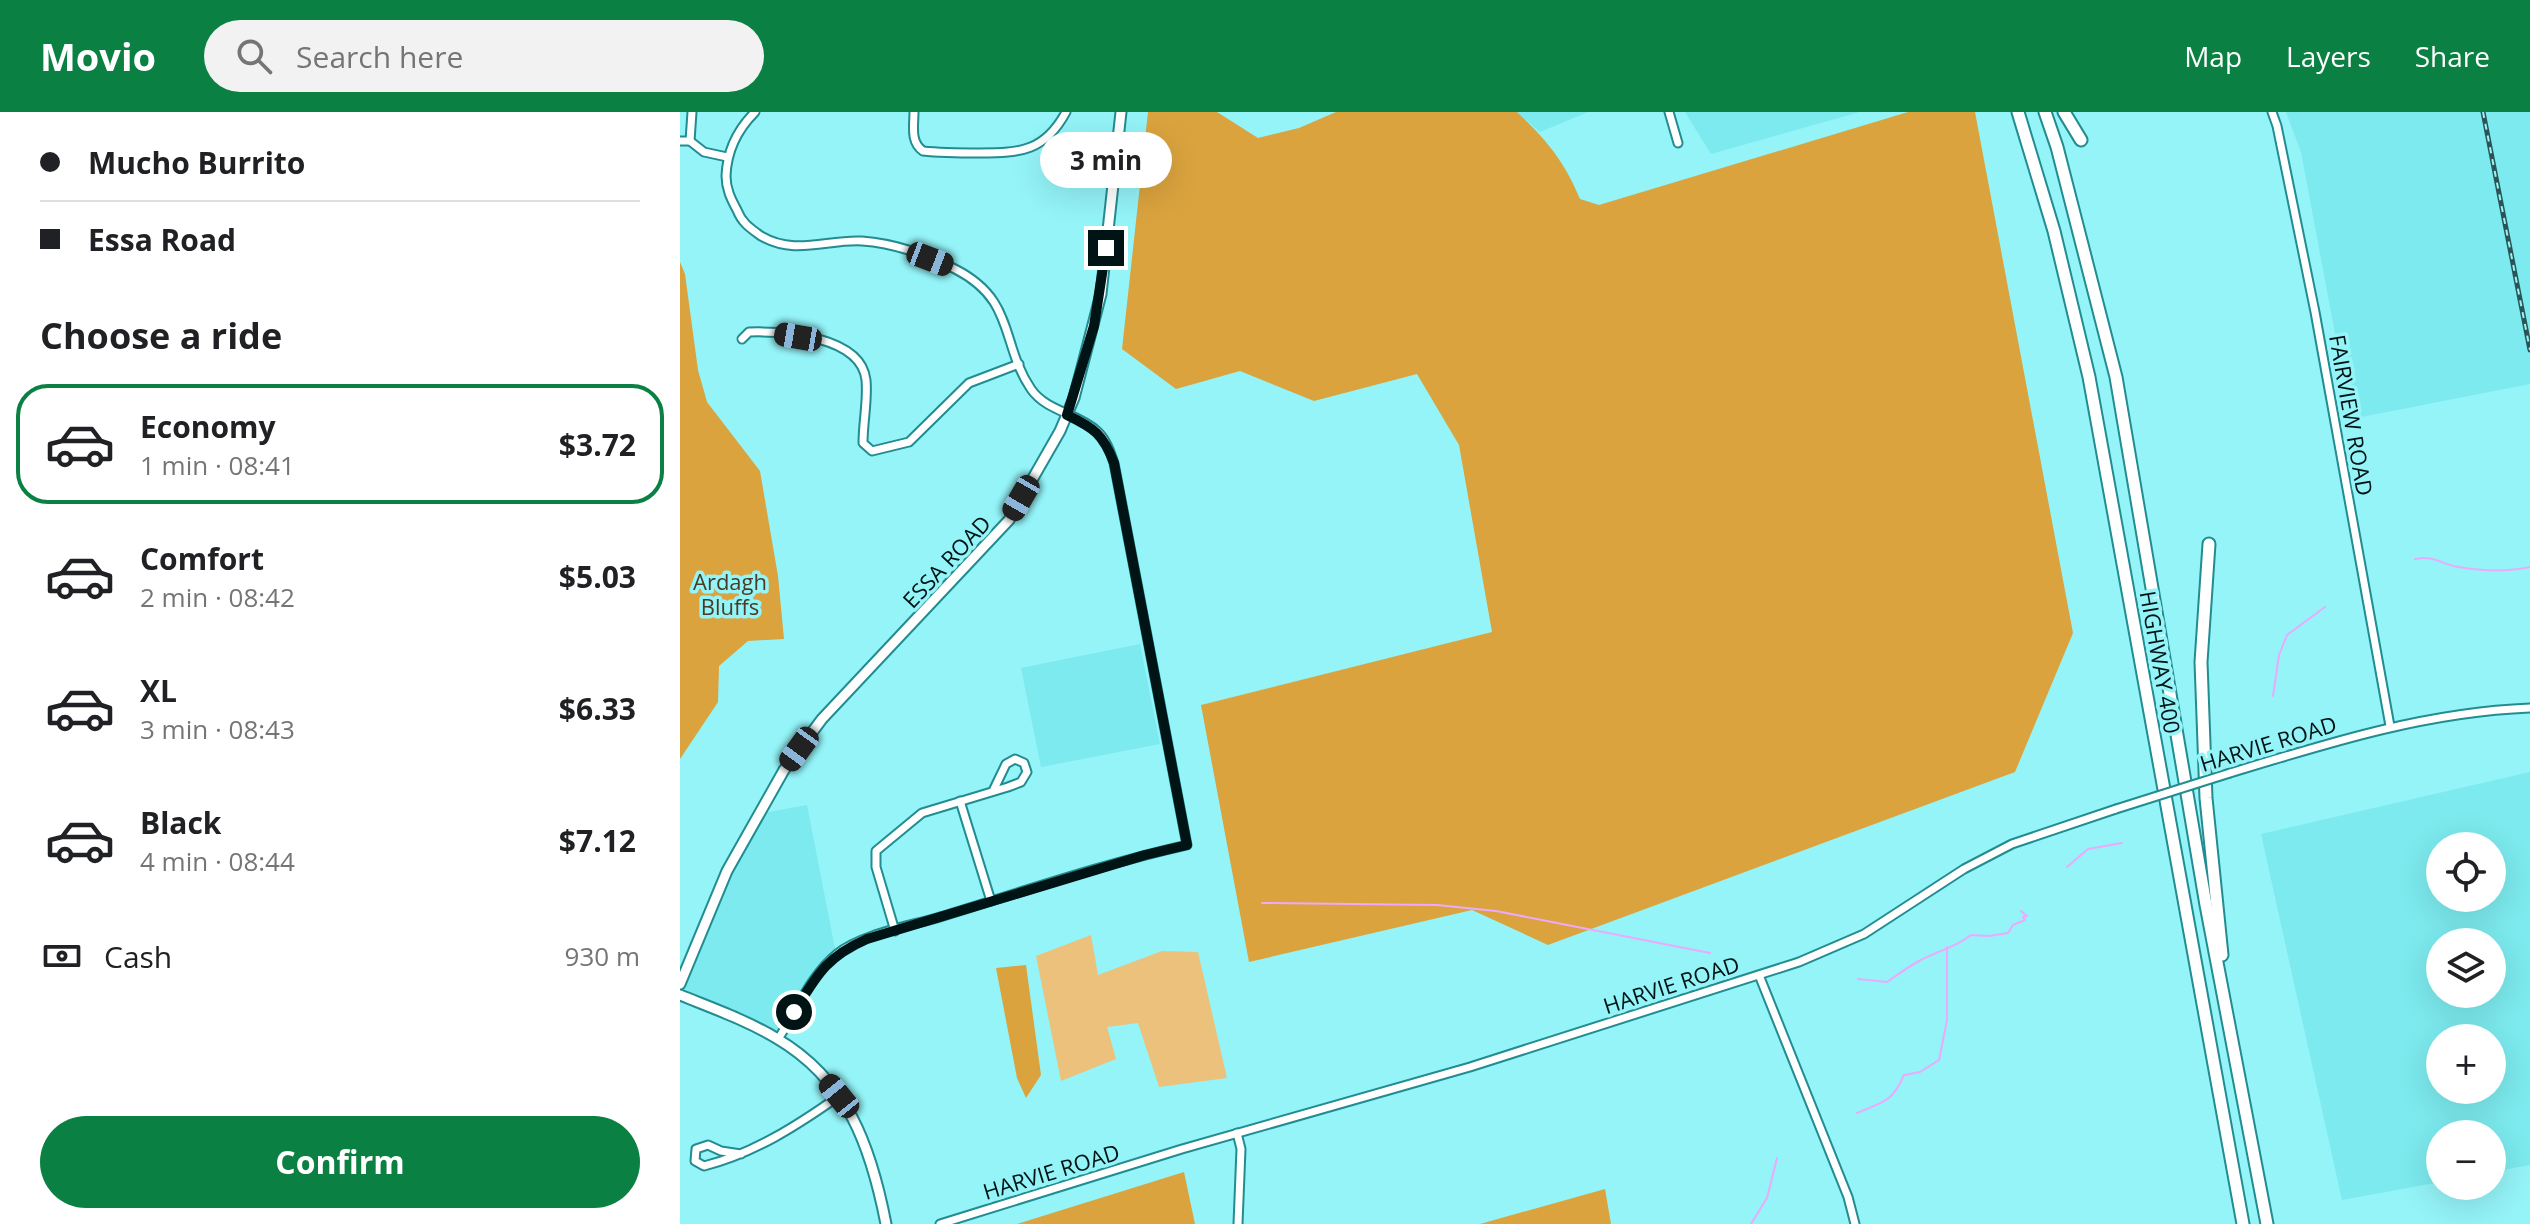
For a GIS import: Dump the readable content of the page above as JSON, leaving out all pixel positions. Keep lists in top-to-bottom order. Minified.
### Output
{"streets":{"highway":["HIGHWAY 400"],"main road":["ESSA ROAD"],"street":["FAIRVIEW ROAD","HARVIE ROAD"]},"crossings":[["FAIRVIEW ROAD","HARVIE ROAD"]],"parks":["Ardagh Bluffs"],"page":{"header":"Movio","search":"Search here","nav":["Map","Layers","Share"],"banner":["Mucho Burrito","Essa Road"],"bubble":"3 min","heading":"Choose a ride","list":[{"name":"Economy","note":"1 min · 08:41","value":"$3.72"},{"name":"Comfort","note":"2 min · 08:42","value":"$5.03"},{"name":"XL","note":"3 min · 08:43","value":"$6.33"},{"name":"Black","note":"4 min · 08:44","value":"$7.12"}],"map_buttons":["+","−"],"pay":["Cash","930 m"],"buttons":"Confirm"}}
